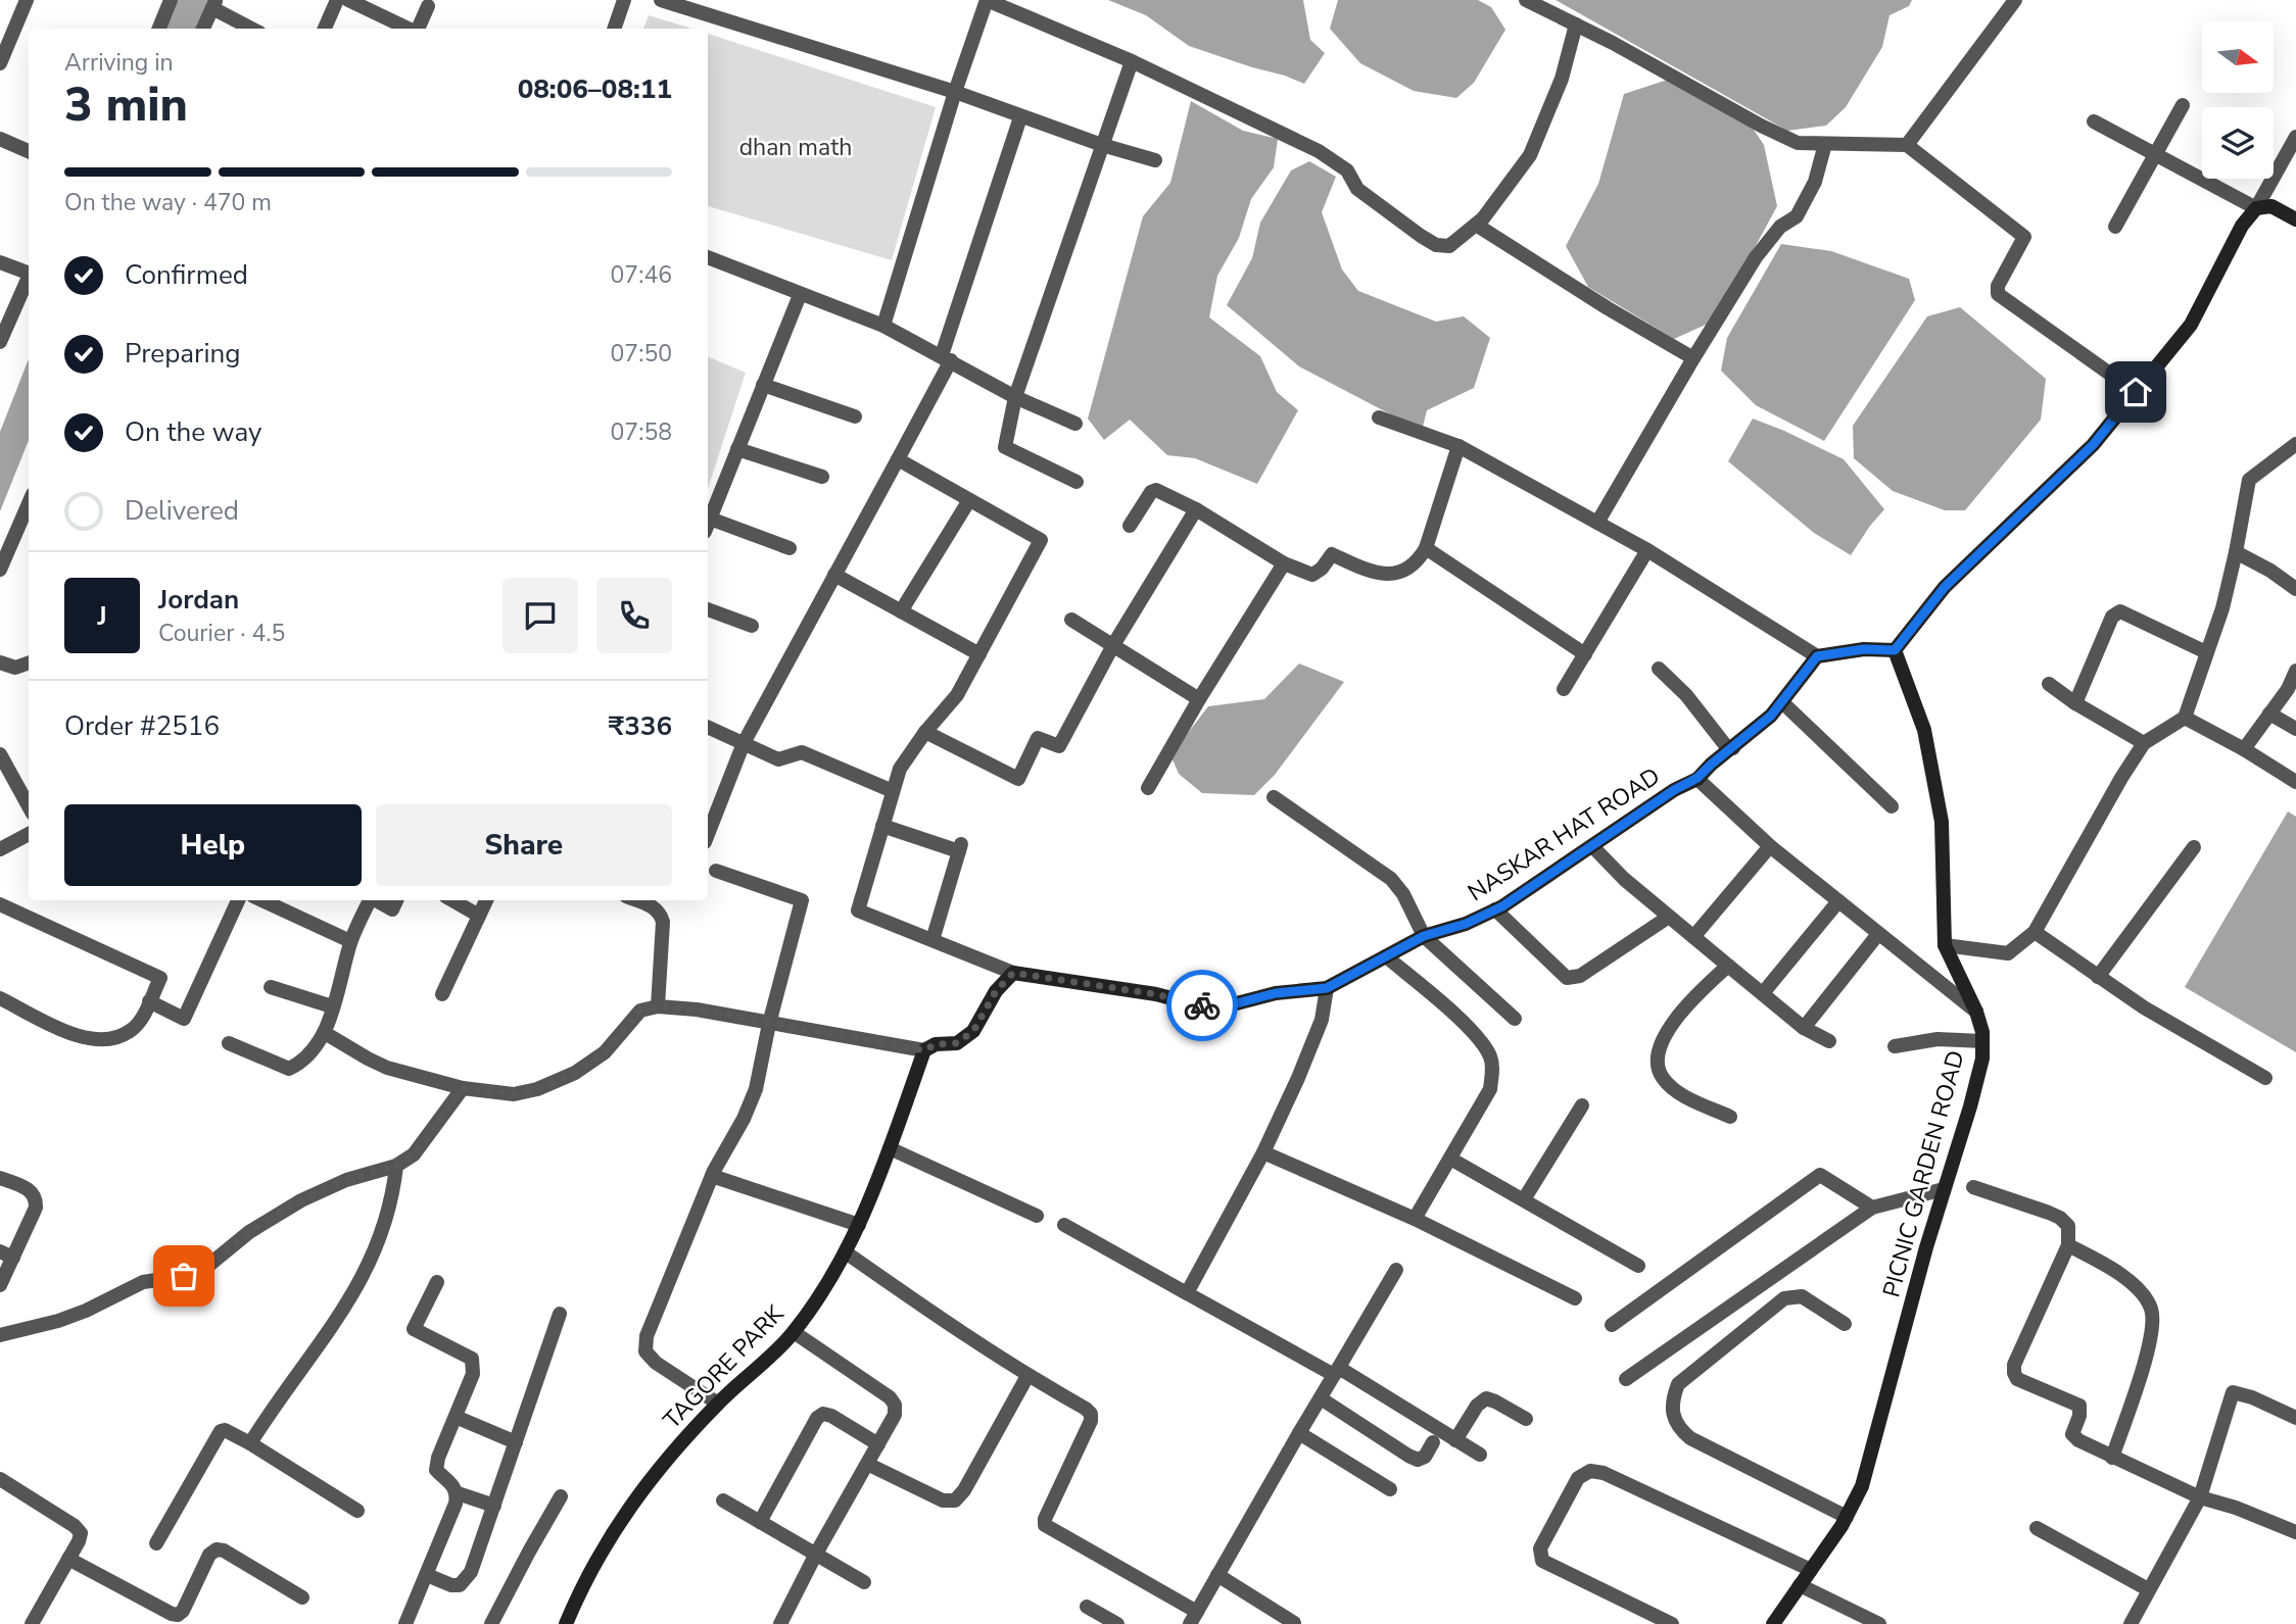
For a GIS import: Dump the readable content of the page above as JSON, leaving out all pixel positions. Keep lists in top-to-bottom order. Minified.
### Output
{"streets":{"street":["NASKAR HAT ROAD","PICNIC GARDEN ROAD","TAGORE PARK"]},"parks":["dhan math"],"north":"right","page":{"heading":["3 min","Arriving in","08:06–08:11"],"panel":["Jordan","Courier · 4.5","Order #2516","₹336"],"bar":"On the way · 470 m","list":[["Confirmed","07:46"],["Preparing","07:50"],["On the way","07:58"],"Delivered"],"round":"J","buttons":["Help","Share"]}}
